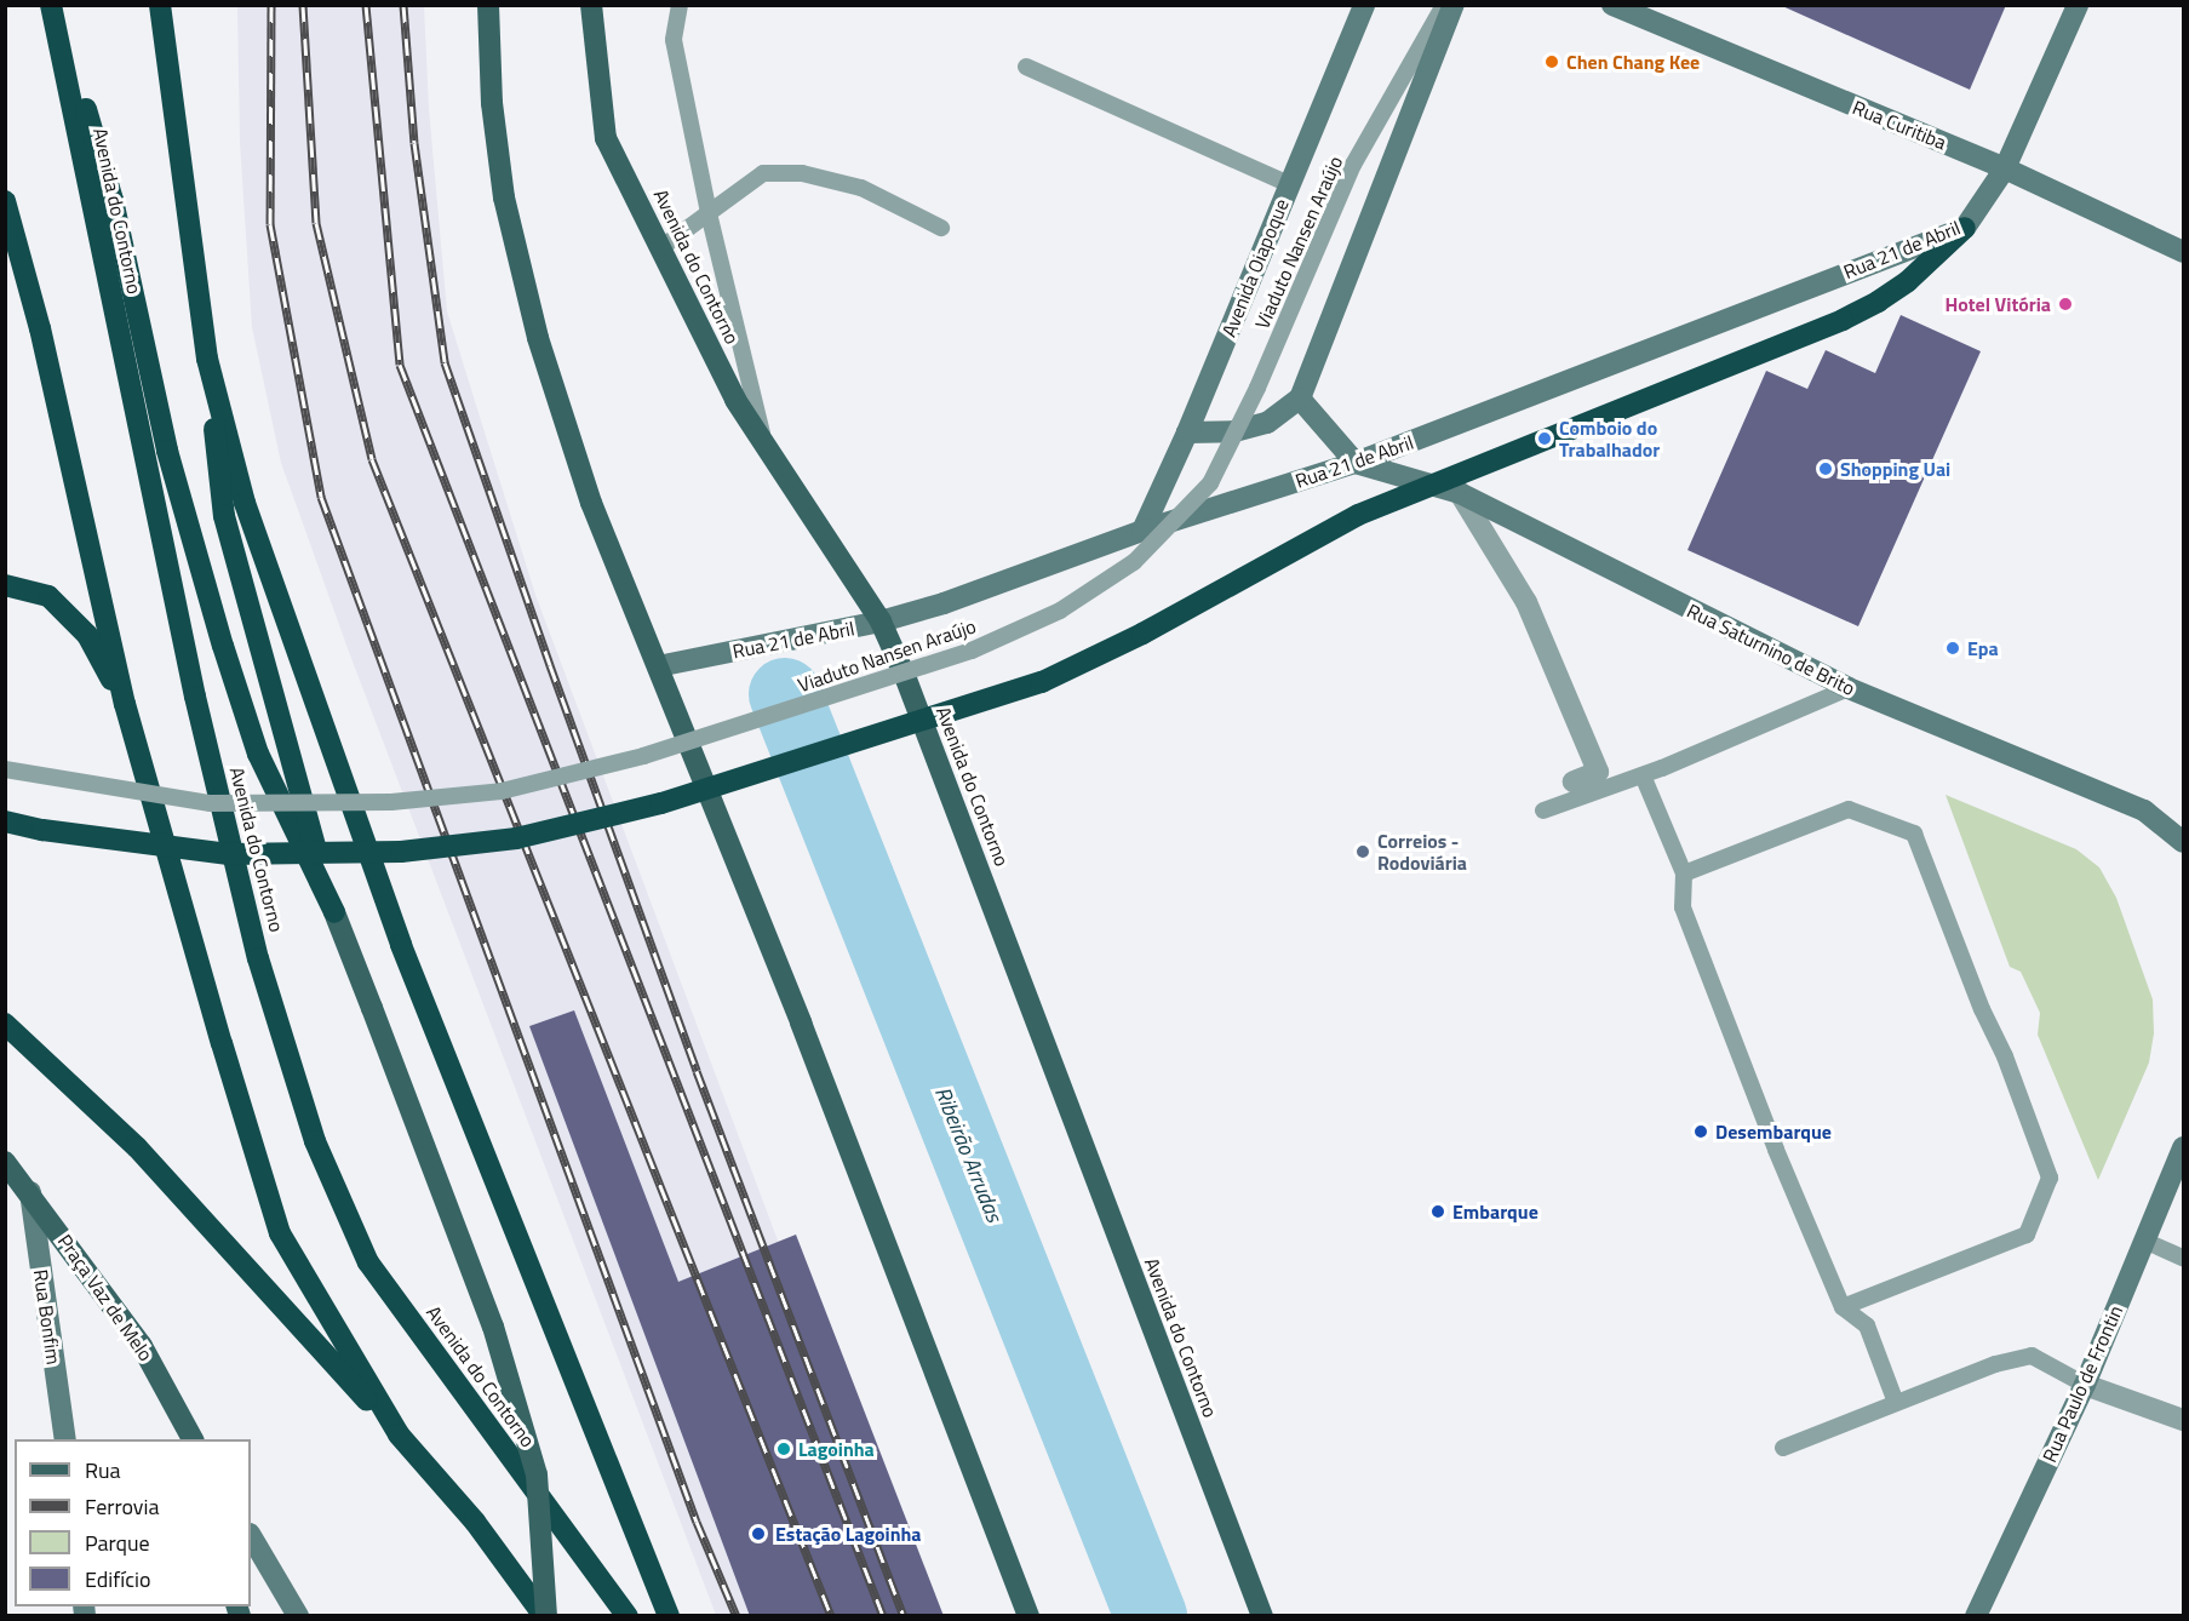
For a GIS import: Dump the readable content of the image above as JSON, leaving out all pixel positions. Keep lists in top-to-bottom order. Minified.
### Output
{"streets":{"highway":["Avenida do Contorno"],"main road":["Praça Vaz de Melo"],"street":["Rua Curitiba","Rua 21 de Abril","Avenida Oiapoque","Rua Saturnino de Brito","Rua Bonfim","Rua Paulo de Frontin"],"lane":["Viaduto Nansen Araújo"]},"crossings":[["Rua Curitiba","Rua 21 de Abril"],["Avenida do Contorno","Rua 21 de Abril"],["Rua 21 de Abril","Avenida Oiapoque"],["Rua 21 de Abril","Rua Saturnino de Brito"],["Praça Vaz de Melo","Rua Bonfim"]],"water":["Ribeirão Arrudas"],"places":["Chen Chang Kee","Hotel Vitória","Comboio do Trabalhador","Shopping Uai","Epa","Correios - Rodoviária","Desembarque","Embarque","Lagoinha","Estação Lagoinha"],"legend":["Rua","Ferrovia","Parque","Edifício"]}
